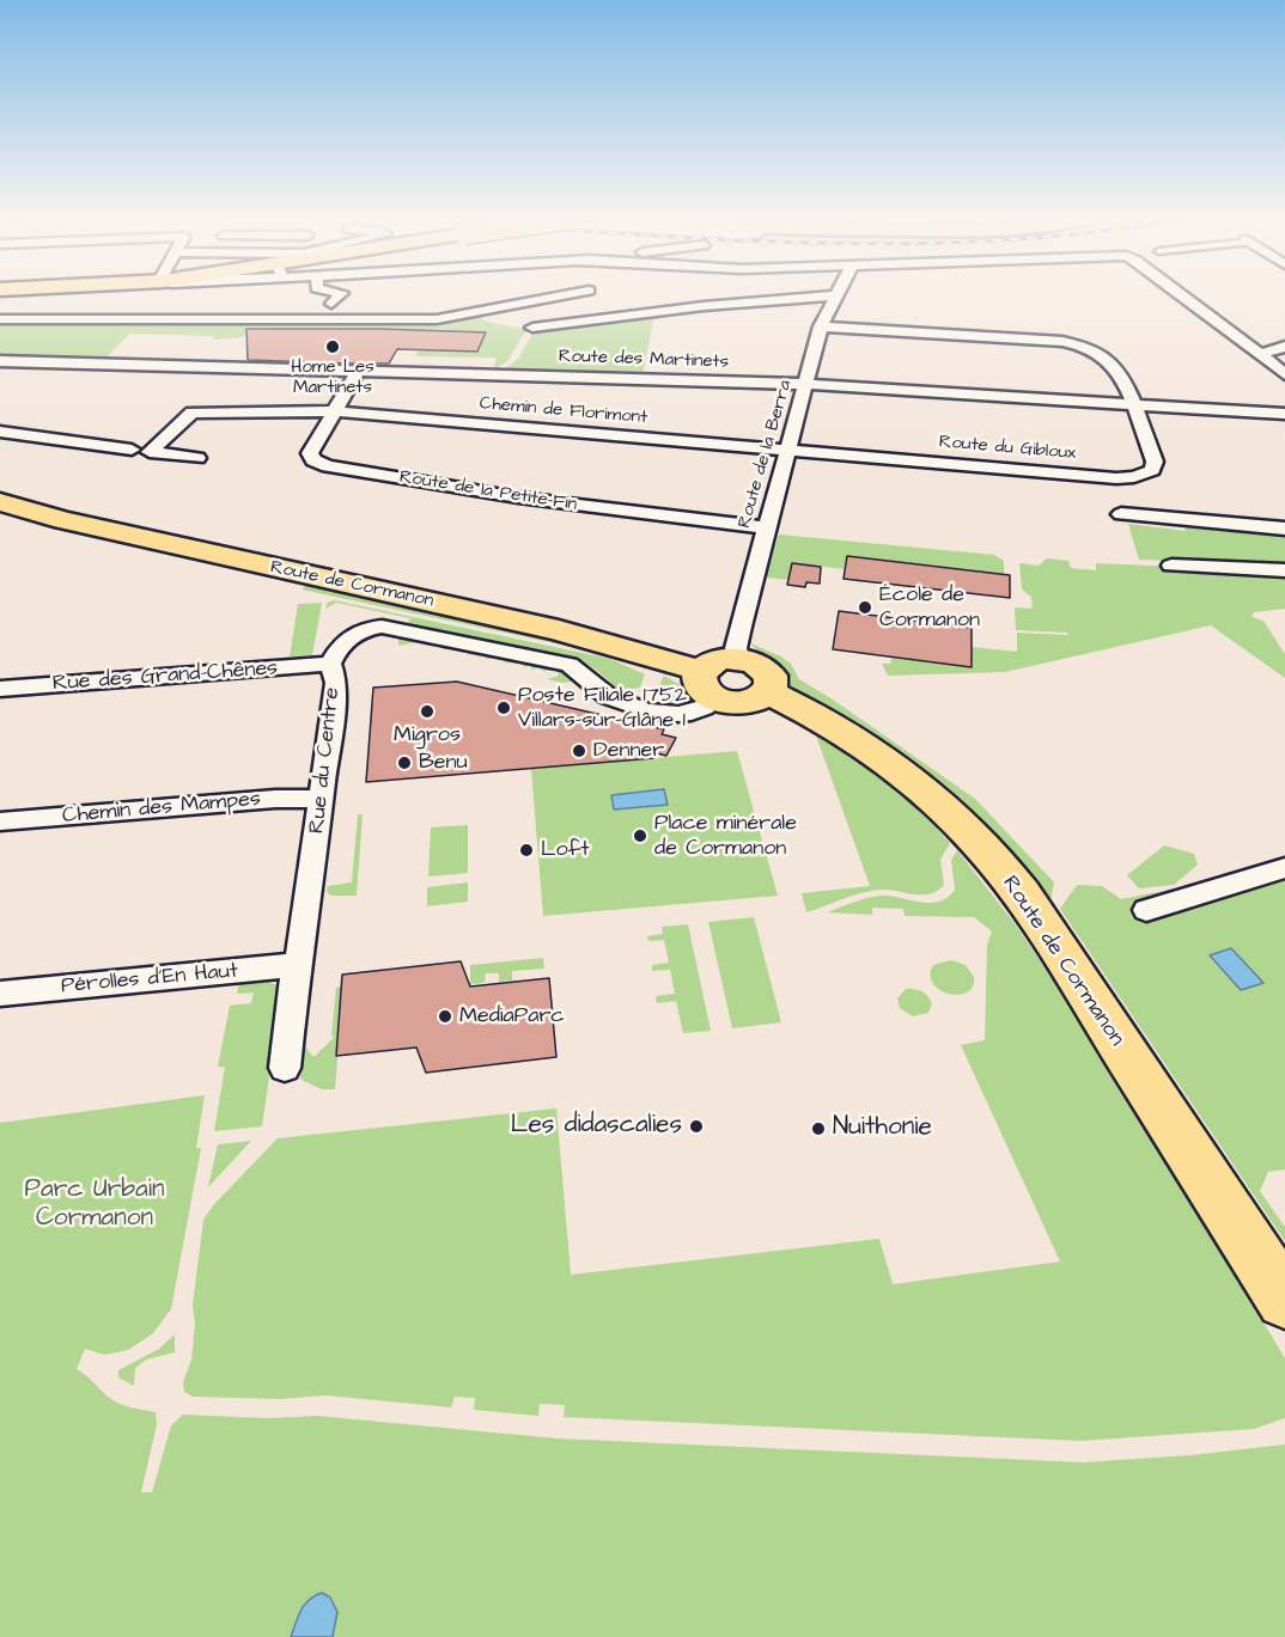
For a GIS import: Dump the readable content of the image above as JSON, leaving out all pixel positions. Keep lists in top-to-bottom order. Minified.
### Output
{"streets":{"main road":["Route de Cormanon"],"street":["Route des Martinets","Chemin de Florimont","Route du Gibloux","Route de la Berra","Route de la Petite-Fin","Rue des Grand-Chênes","Rue du Centre","Chemin des Mampes","Pérolles d'En Haut"]},"crossings":[["Route des Martinets","Route du Gibloux"],["Route des Martinets","Route de la Berra"],["Route des Martinets","Route de la Petite-Fin"],["Chemin de Florimont","Route du Gibloux"],["Chemin de Florimont","Route de la Berra"],["Chemin de Florimont","Route de la Petite-Fin"],["Route du Gibloux","Route de la Berra"],["Route de la Berra","Route de la Petite-Fin"],["Route de la Berra","Route de Cormanon"],["Route de la Berra","Rue du Centre"],["Route de Cormanon","Rue du Centre"],["Rue des Grand-Chênes","Rue du Centre"],["Rue du Centre","Chemin des Mampes"],["Rue du Centre","Pérolles d'En Haut"]],"parks":["Parc Urbain Cormanon"],"places":["Home Les Martinets","École de Cormanon","Poste Filiale 1752 Villars-sur-Glâne 1","Migros","Denner","Benu","Place minérale de Cormanon","Loft","MediaParc","Les didascalies","Nuithonie"]}
